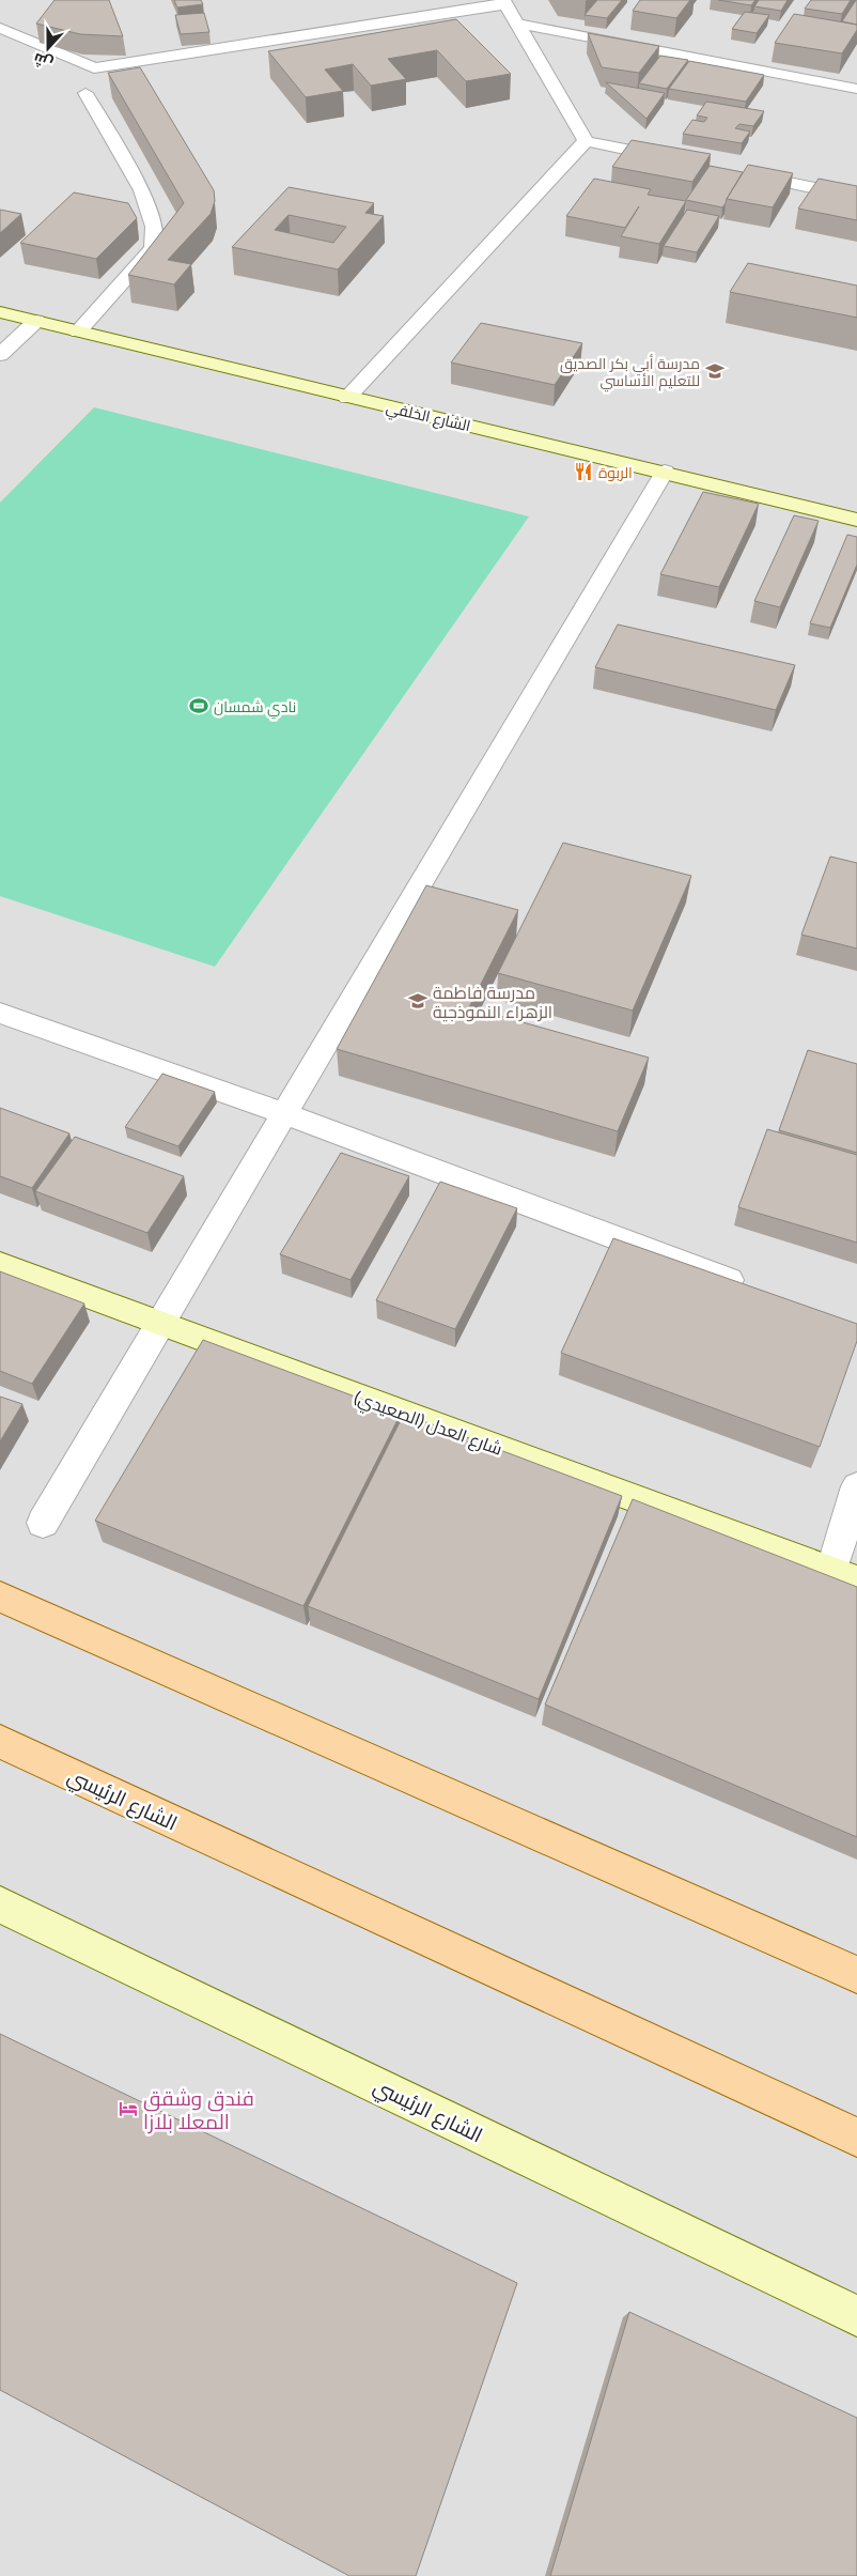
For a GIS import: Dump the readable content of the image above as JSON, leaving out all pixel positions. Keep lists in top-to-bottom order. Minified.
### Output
{"streets":{"main road":["الشارع الرئيسي"],"street":["الشارع الخلفي","شارع العدل (الصعيدي)"]},"places":{"school or university":["مدرسة أبي بكر الصديق للتعليم الأساسي","مدرسة فاطمة الزهراء النموذجية"],"restaurant":["الربوة"],"sports":["نادي شمسان"],"hotel":["فندق وشقق المعلا بلازا"]},"north":"bottom"}
